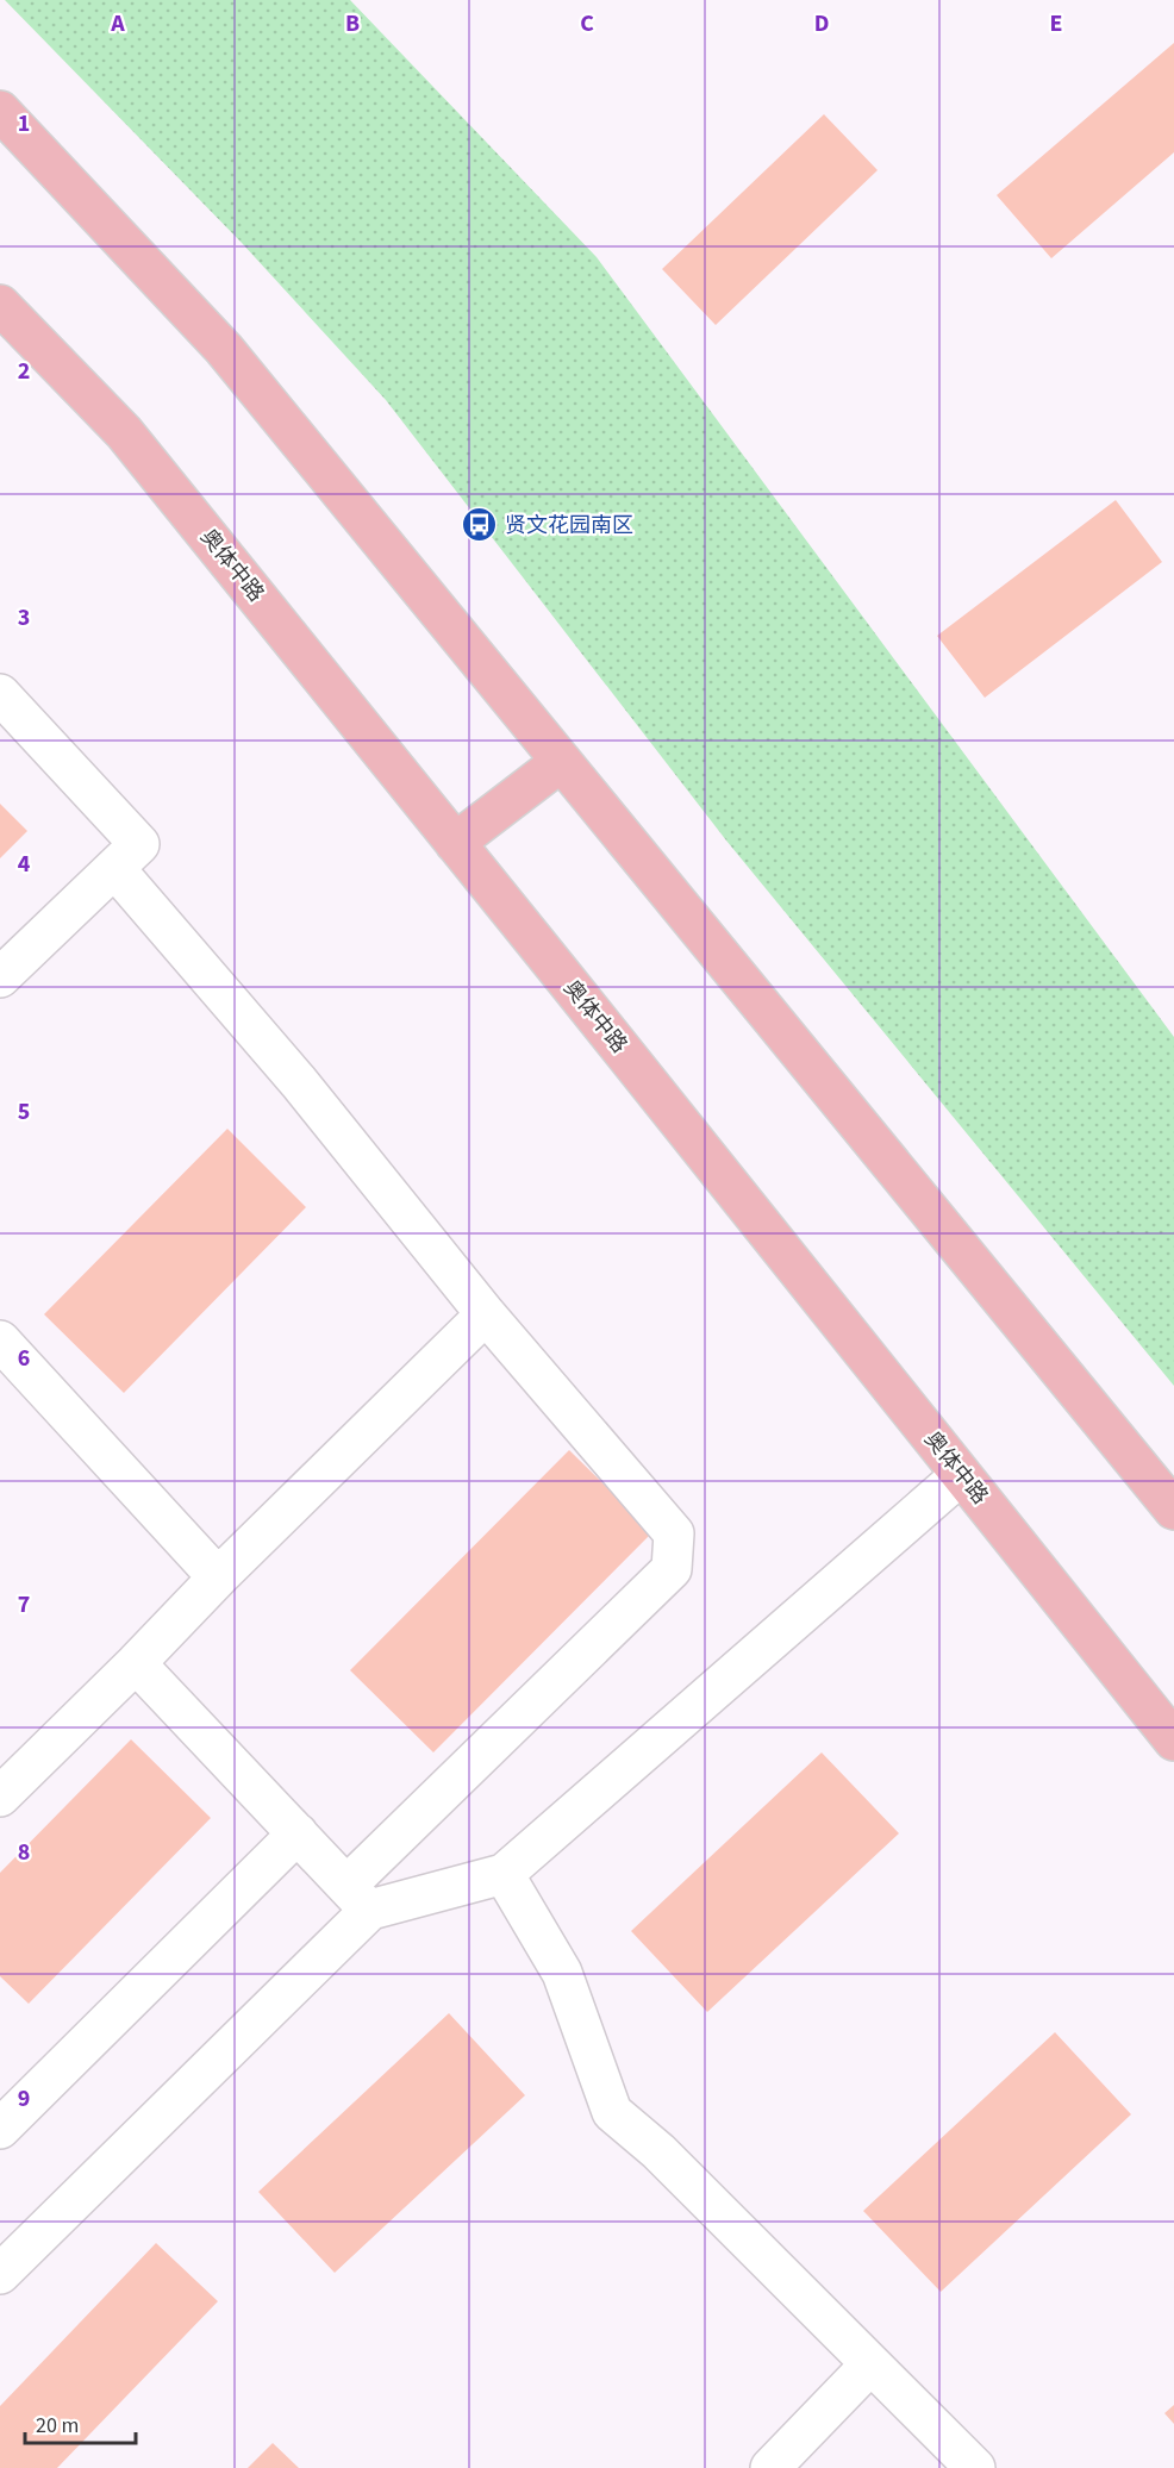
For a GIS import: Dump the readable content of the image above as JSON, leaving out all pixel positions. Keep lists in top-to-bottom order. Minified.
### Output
{"streets":{"main road":["奥体中路"]},"places":{"bus stop":["贤文花园南区"]},"scale_bar":"20 m","grid":{"columns":["A","B","C","D","E"],"rows":["1","2","3","4","5","6","7","8","9"]}}
